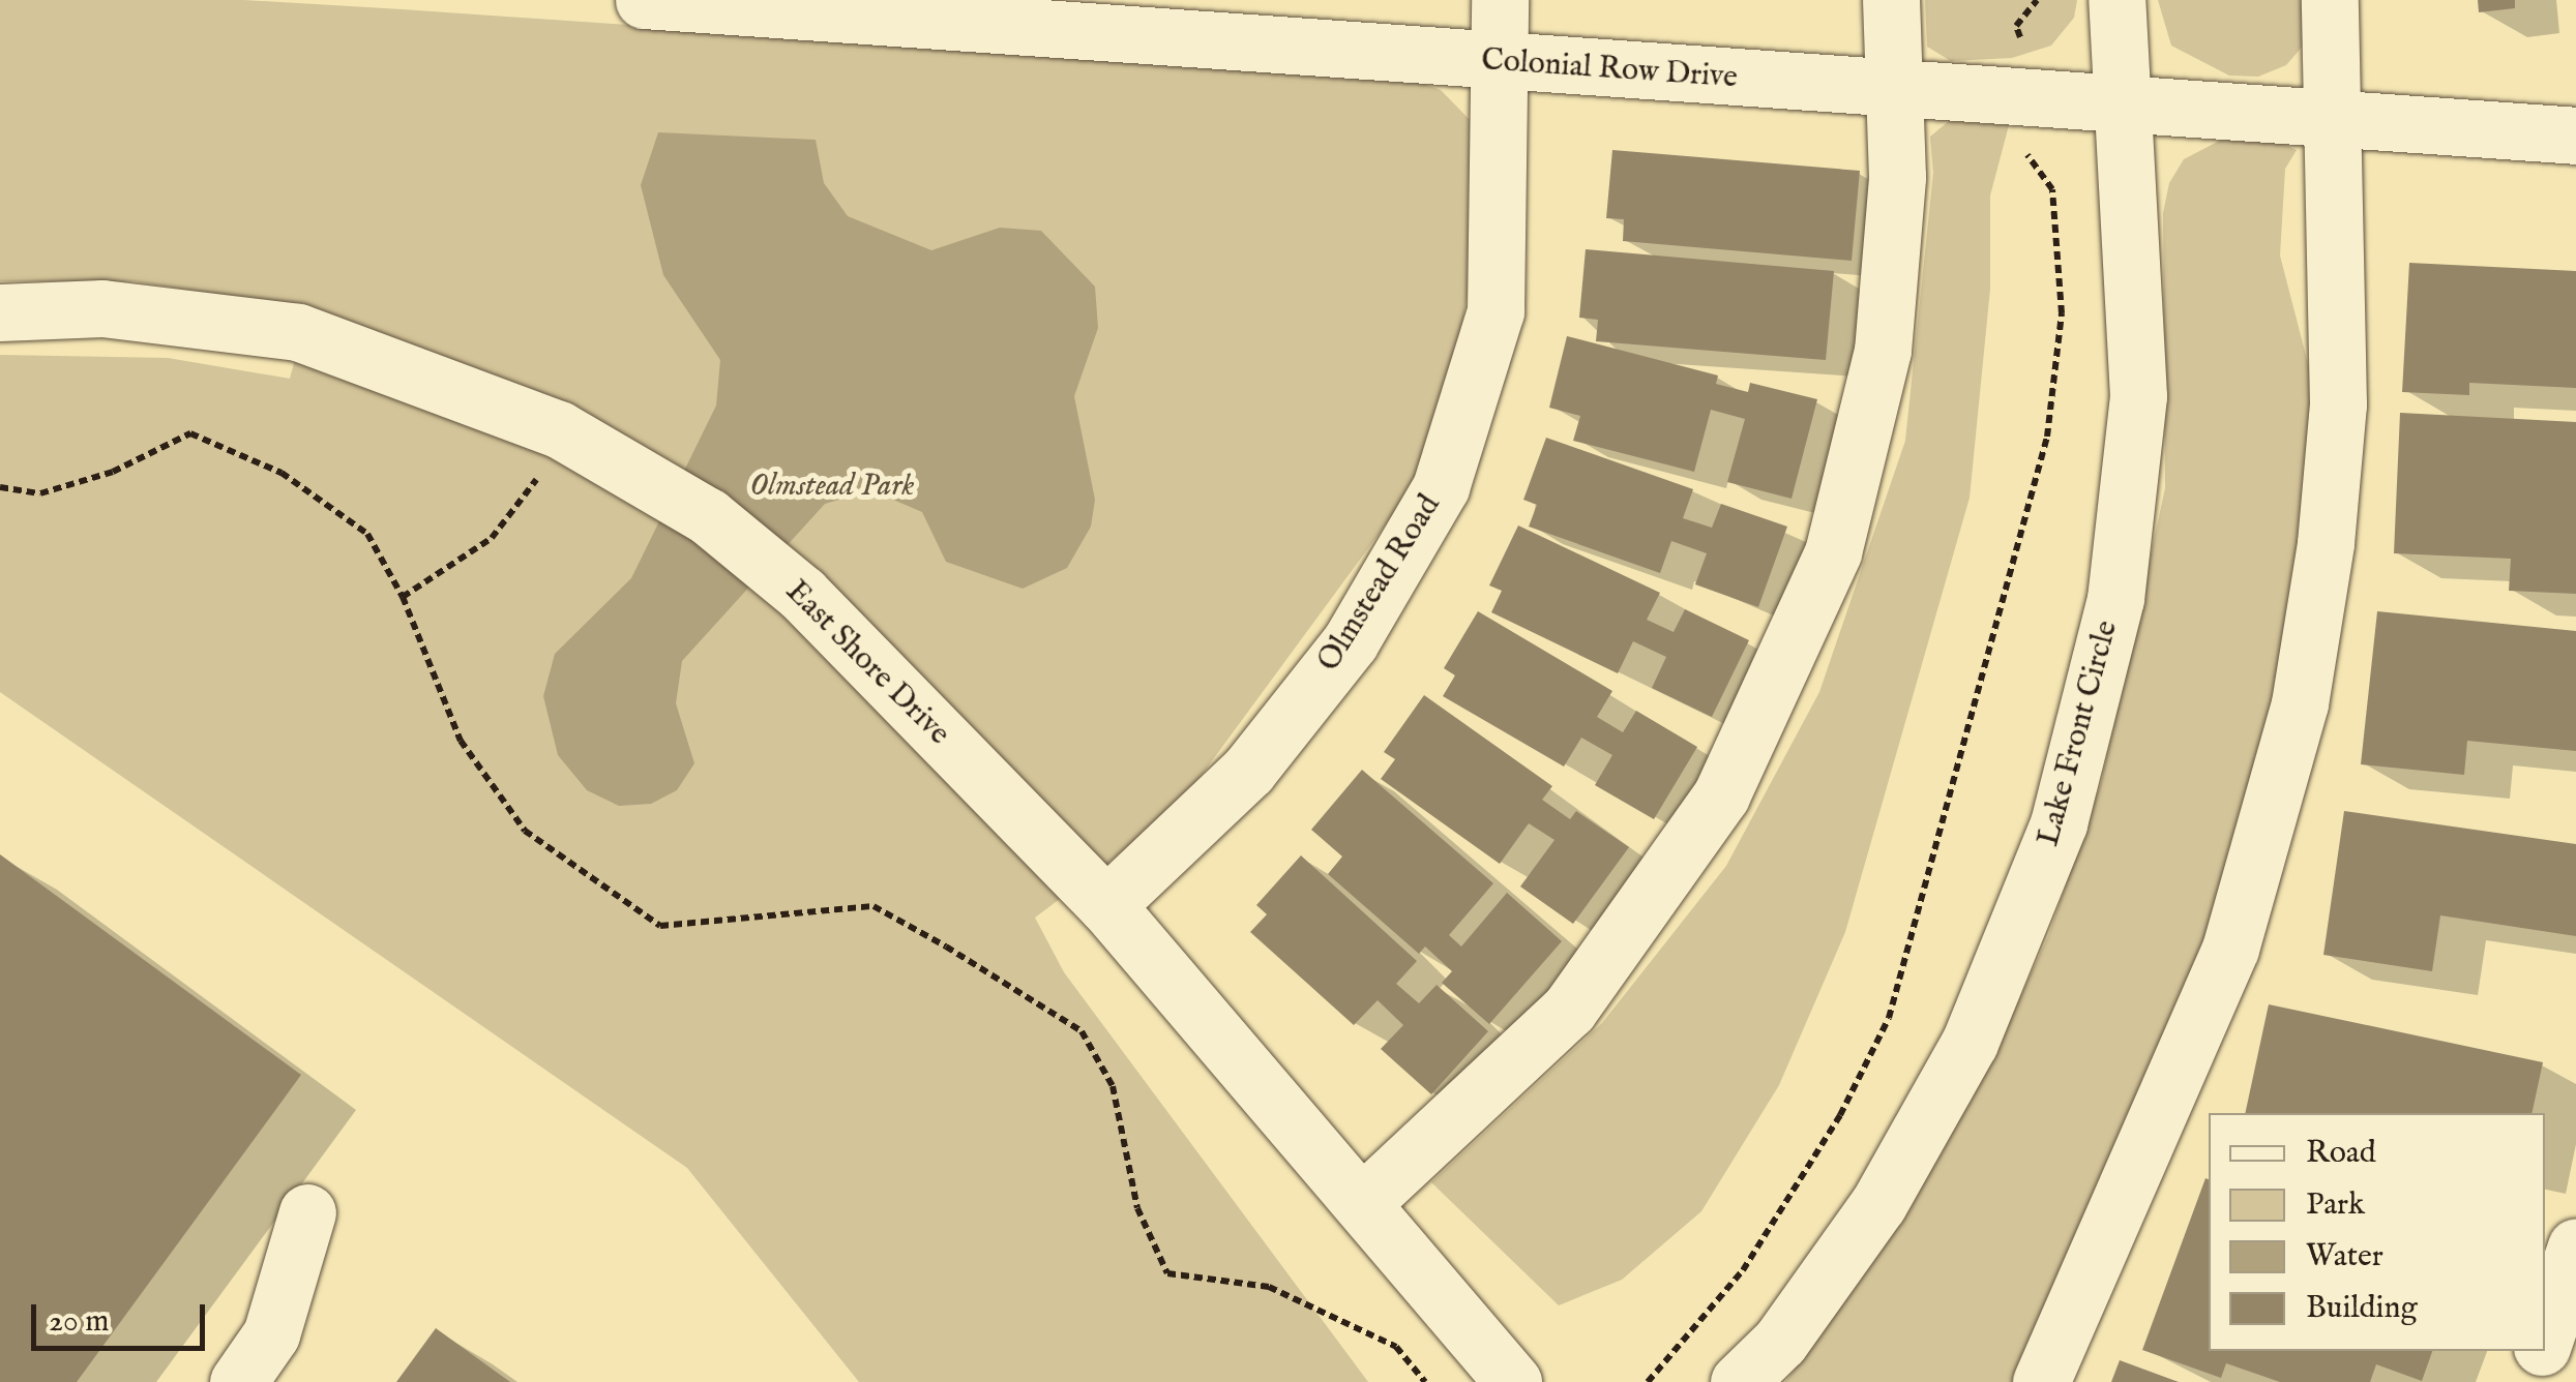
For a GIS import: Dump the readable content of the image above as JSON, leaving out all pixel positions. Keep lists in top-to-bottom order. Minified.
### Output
{"streets":{"street":["Colonial Row Drive","Olmstead Road","East Shore Drive","Lake Front Circle"]},"crossings":[["Colonial Row Drive","Olmstead Road"],["Colonial Row Drive","Lake Front Circle"],["Olmstead Road","East Shore Drive"]],"parks":["Olmstead Park"],"legend":["Road","Park","Water","Building"],"scale_bar":"20 m"}
